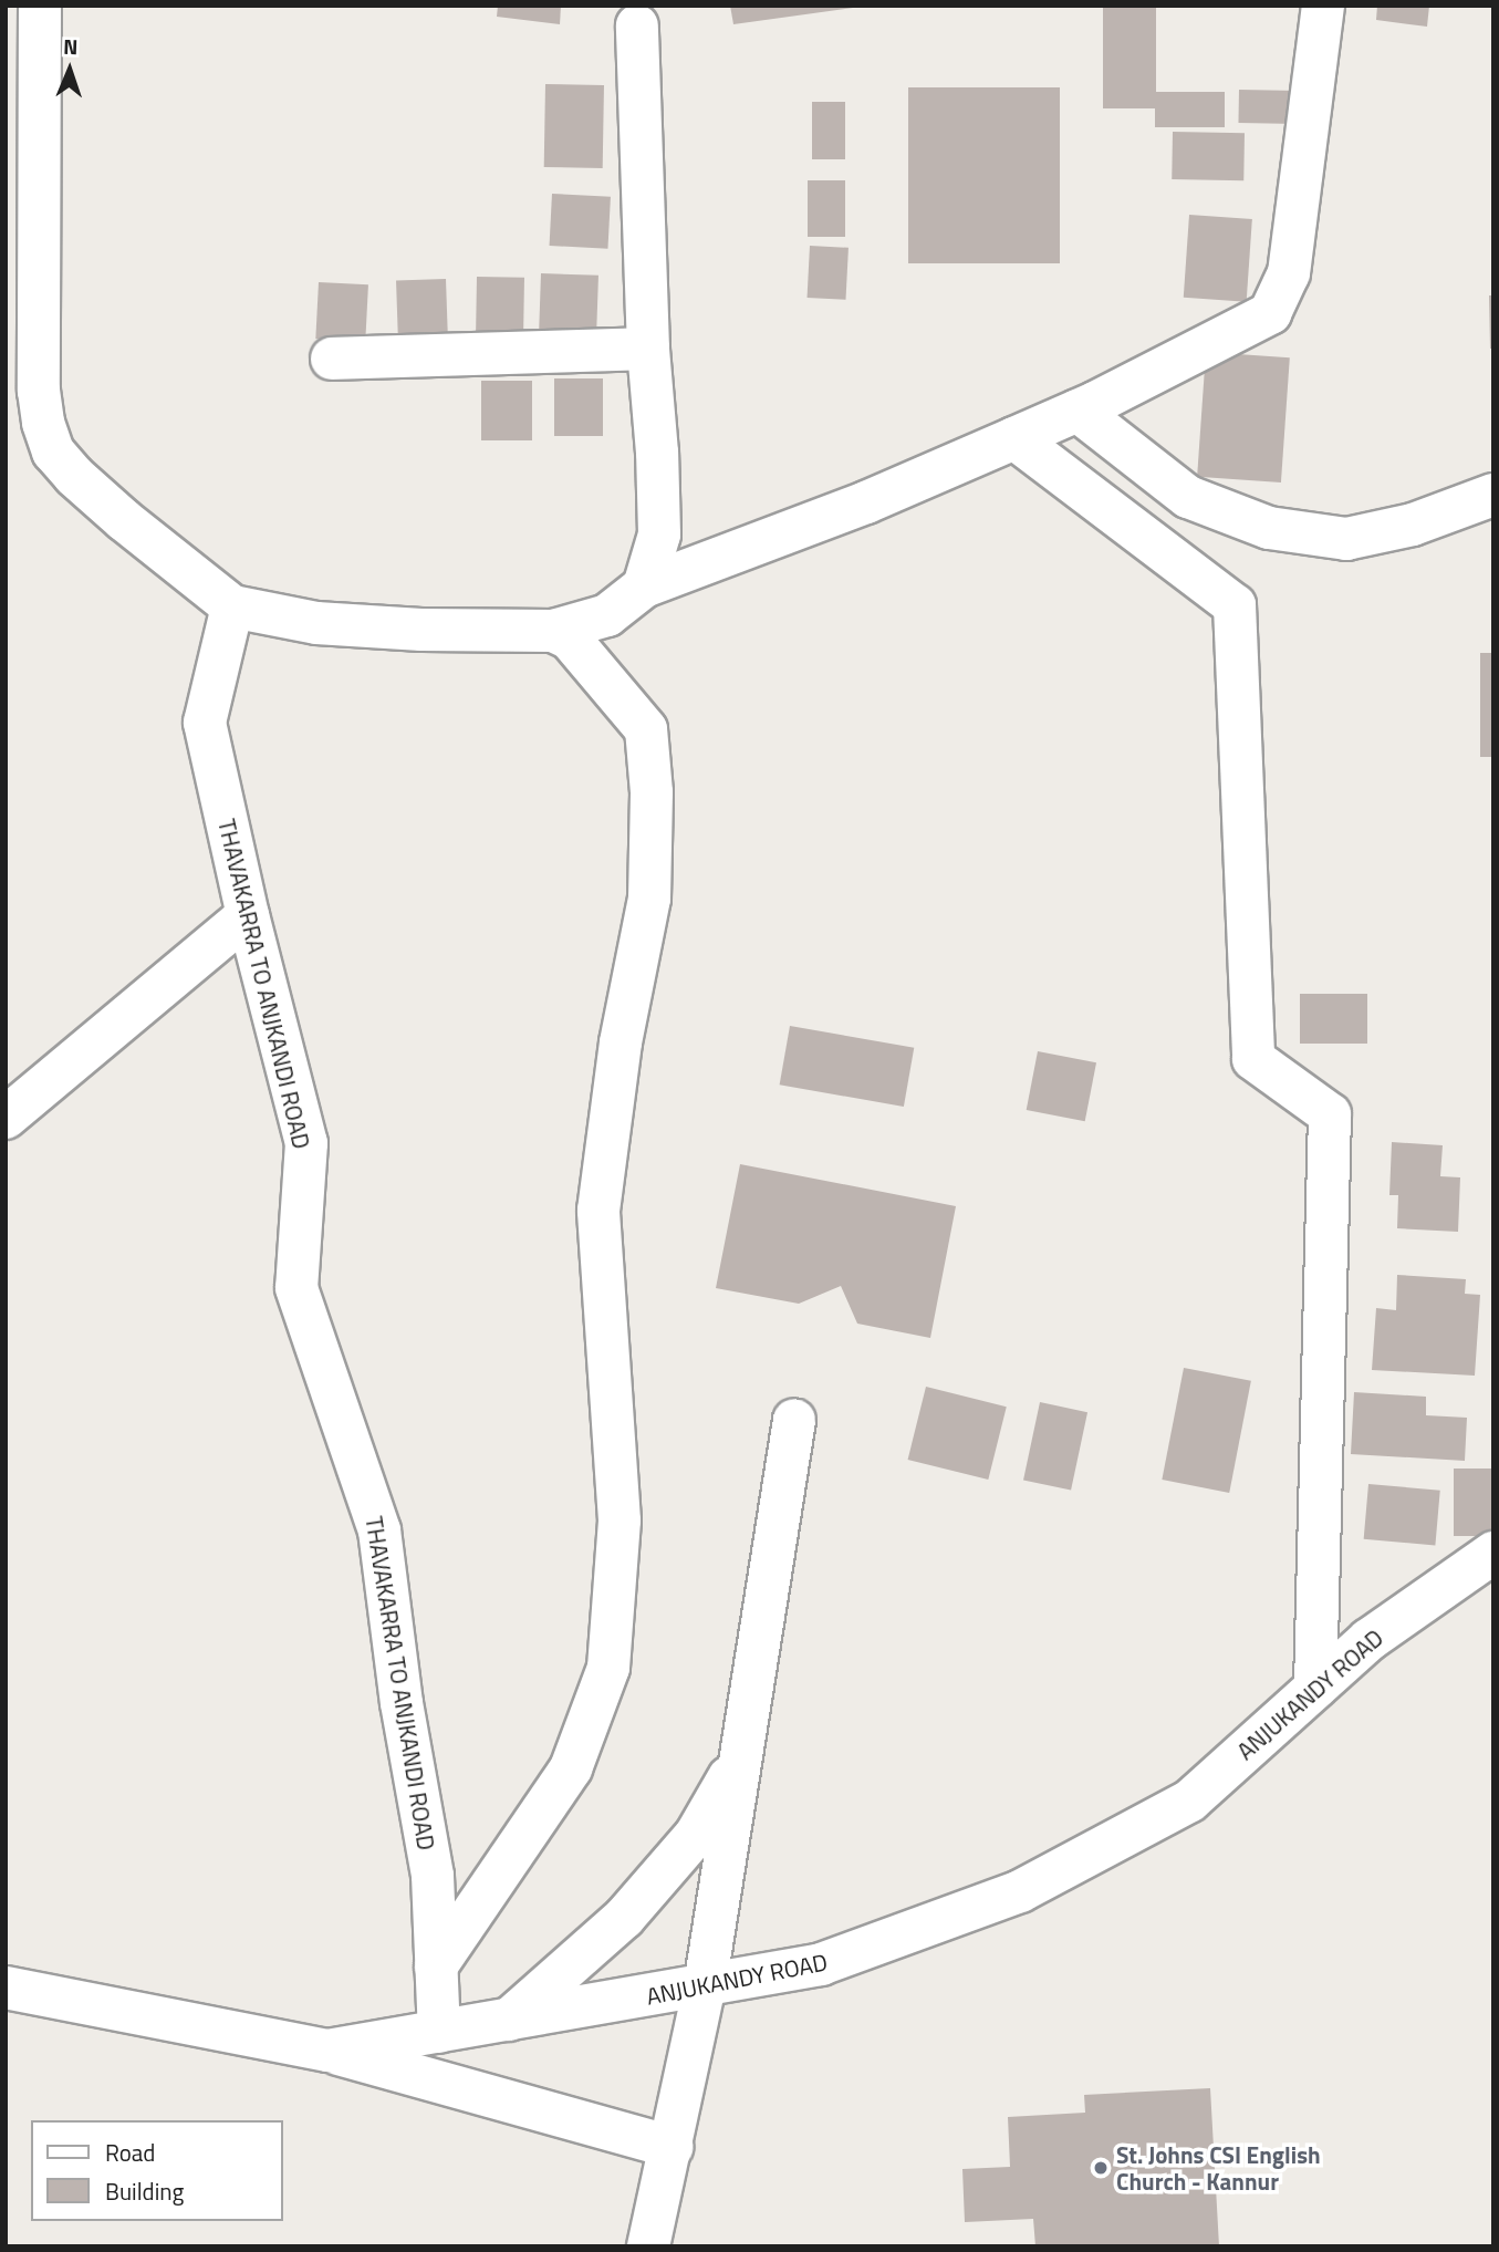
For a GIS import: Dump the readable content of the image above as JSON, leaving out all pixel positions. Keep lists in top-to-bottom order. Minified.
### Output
{"streets":{"street":["THAVAKARRA TO ANJKANDI ROAD","ANJUKANDY ROAD"]},"crossings":[["THAVAKARRA TO ANJKANDI ROAD","ANJUKANDY ROAD"]],"places":["St. Johns CSI English Church - Kannur"],"legend":["Road","Building"],"north":"top"}
